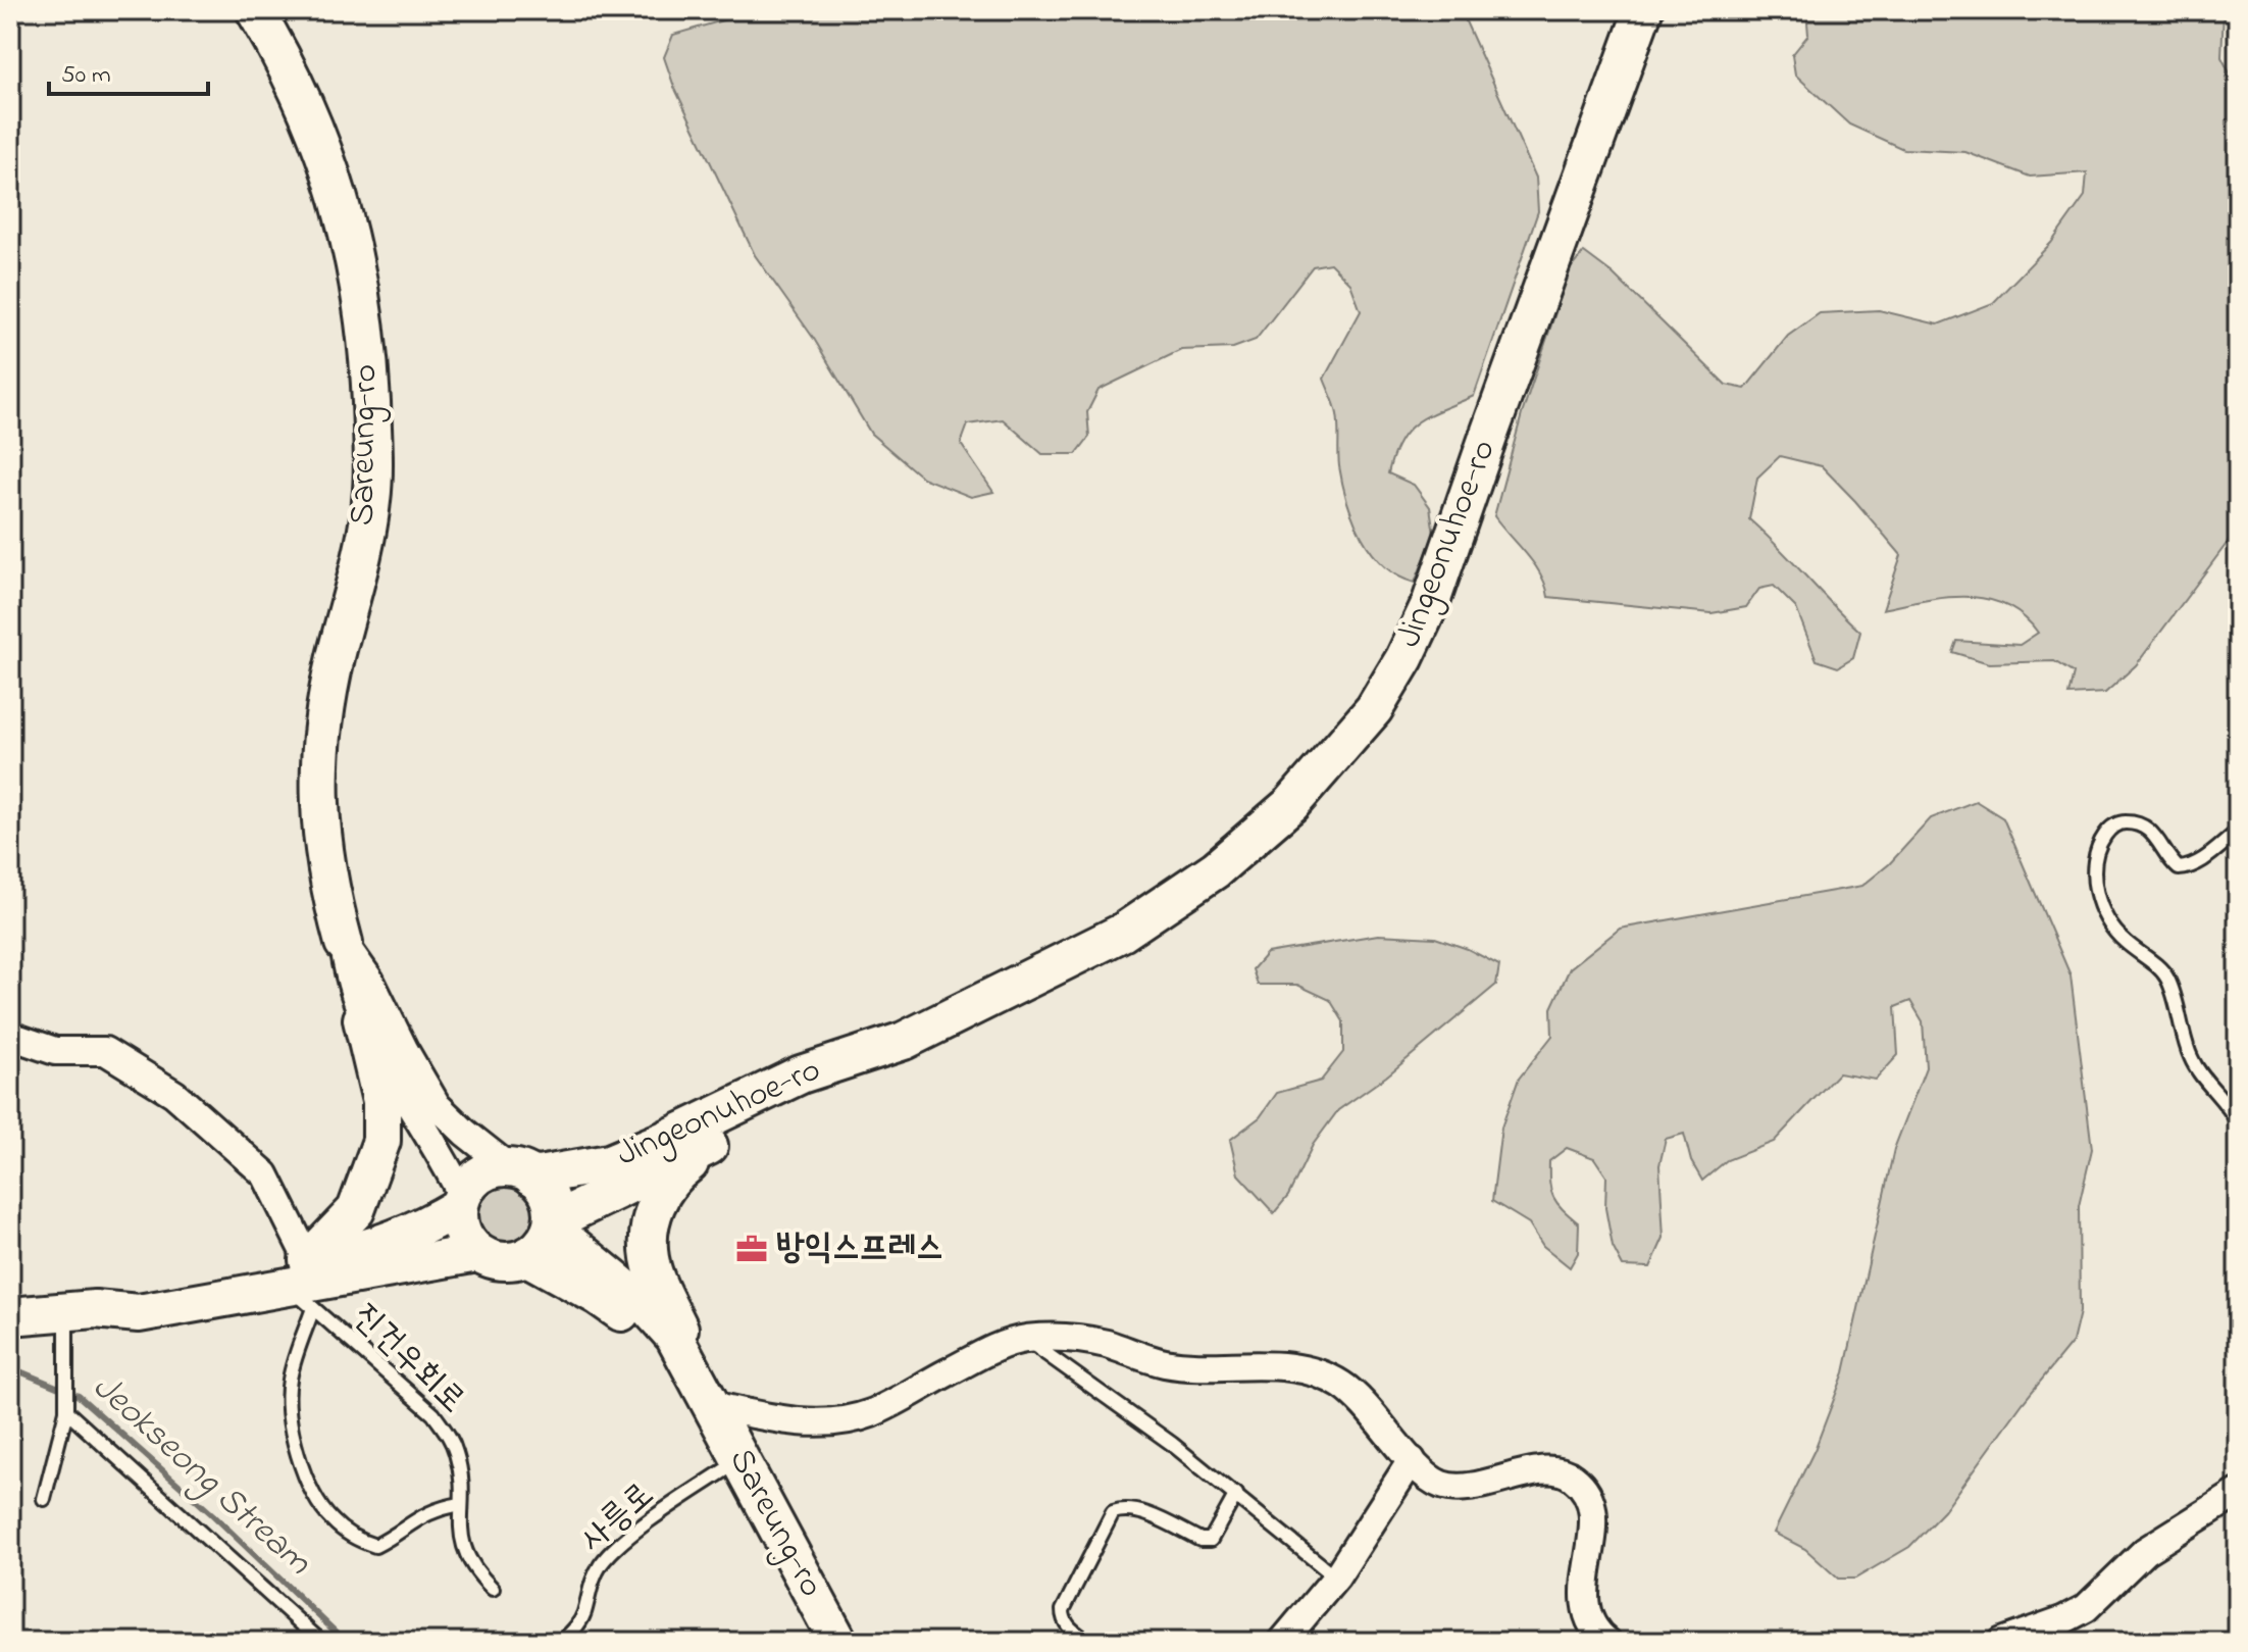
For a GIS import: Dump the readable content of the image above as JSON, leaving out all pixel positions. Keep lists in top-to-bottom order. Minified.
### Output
{"streets":{"main road":["Sareung-ro","Jingeonuhoe-ro"],"lane":["진건우회로","사릉로"]},"crossings":[["Sareung-ro","Jingeonuhoe-ro"],["Sareung-ro","사릉로"]],"water":["Jeokseong Stream"],"places":{"office":["방익스프레스"]},"scale_bar":"50 m"}
